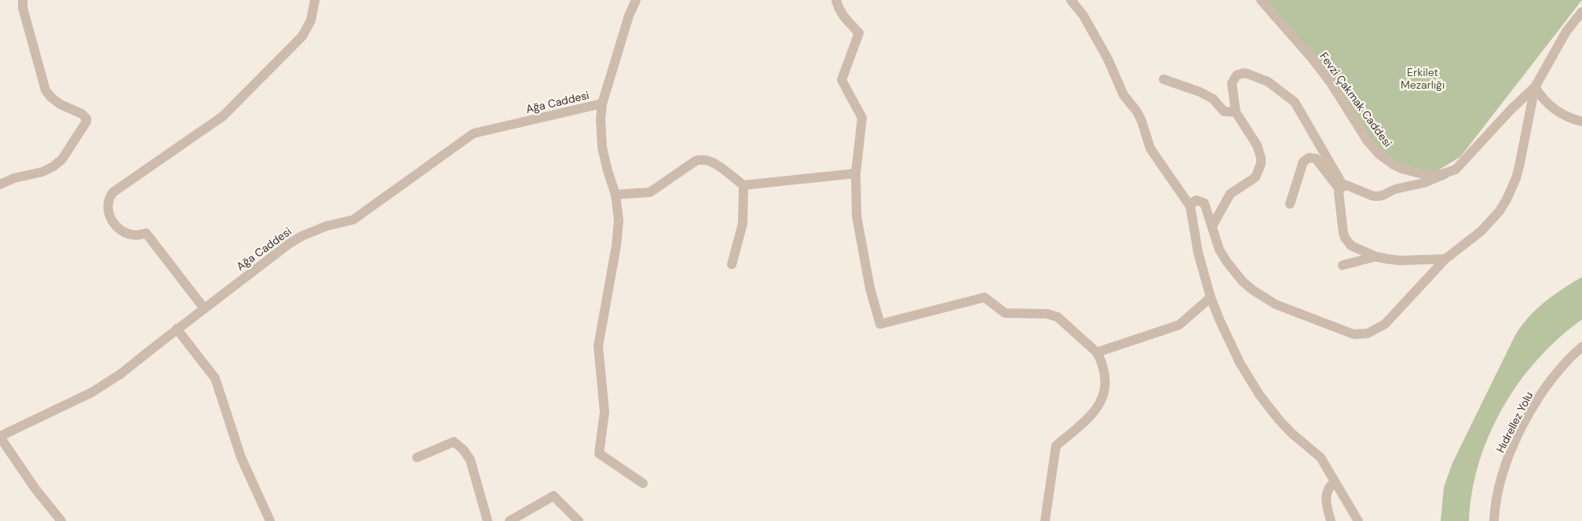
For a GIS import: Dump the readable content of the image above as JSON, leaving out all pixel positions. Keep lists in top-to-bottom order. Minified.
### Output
{"streets":{"street":["Fevzi Çakmak Caddesi","Ağa Caddesi","Hıdrellez Yolu"]},"parks":["Erkilet Mezarlığı"]}
